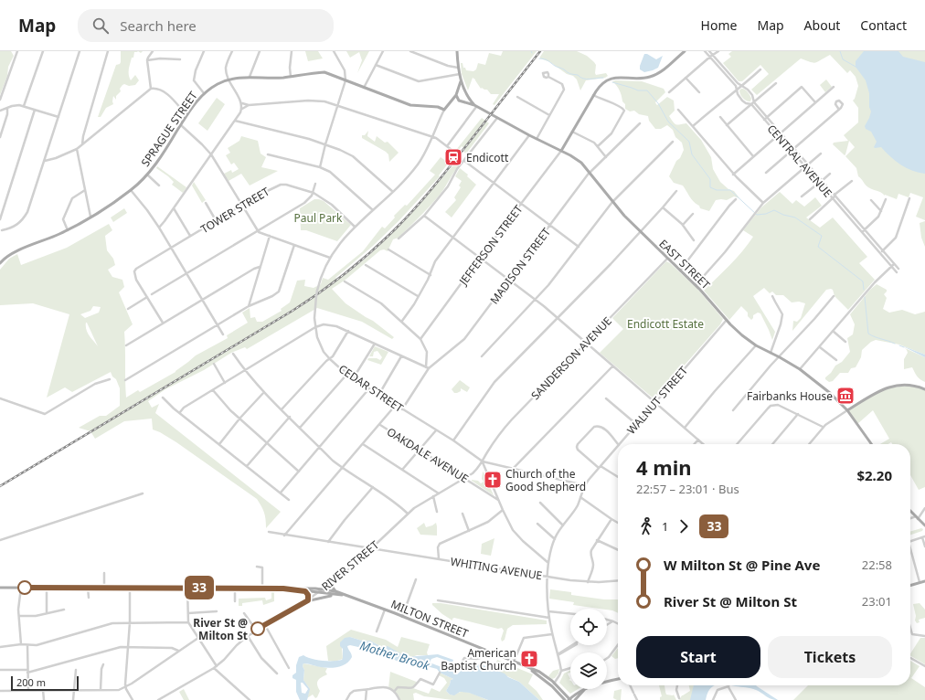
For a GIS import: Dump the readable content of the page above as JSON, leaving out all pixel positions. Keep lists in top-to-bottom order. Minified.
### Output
{"streets":{"main road":["SPRAGUE STREET","EAST STREET","MILTON STREET"],"street":["CENTRAL AVENUE","TOWER STREET","JEFFERSON STREET","MADISON STREET","SANDERSON AVENUE","CEDAR STREET","WALNUT STREET","OAKDALE AVENUE","RIVER STREET","WHITING AVENUE"]},"crossings":[["SPRAGUE STREET","CEDAR STREET"],["TOWER STREET","CEDAR STREET"],["JEFFERSON STREET","EAST STREET"],["EAST STREET","MADISON STREET"],["EAST STREET","SANDERSON AVENUE"],["EAST STREET","WALNUT STREET"],["MADISON STREET","CEDAR STREET"],["SANDERSON AVENUE","CEDAR STREET"],["SANDERSON AVENUE","RIVER STREET"],["CEDAR STREET","WALNUT STREET"],["CEDAR STREET","RIVER STREET"],["WALNUT STREET","WHITING AVENUE"],["OAKDALE AVENUE","RIVER STREET"],["RIVER STREET","WHITING AVENUE"],["RIVER STREET","MILTON STREET"]],"water":["Mother Brook"],"parks":["Paul Park","Endicott Estate"],"places":{"station":["Endicott"],"museum":["Fairbanks House"],"church":["Church of the Good Shepherd","American Baptist Church"],"other":["River St @ Milton St"]},"lines":["bus line 33"],"scale_bar":"200 m","page":{"header":"Map","search":"Search here","nav":["Home","Map","About","Contact"],"on_map":"33","heading":["4 min","22:57 – 23:01 · Bus","$2.20"],"legs":["1","33"],"list":[{"name":"W Milton St @ Pine Ave","value":"22:58"},{"name":"River St @ Milton St","value":"23:01"}],"buttons":["Start","Tickets"],"scale":"200 m"}}
